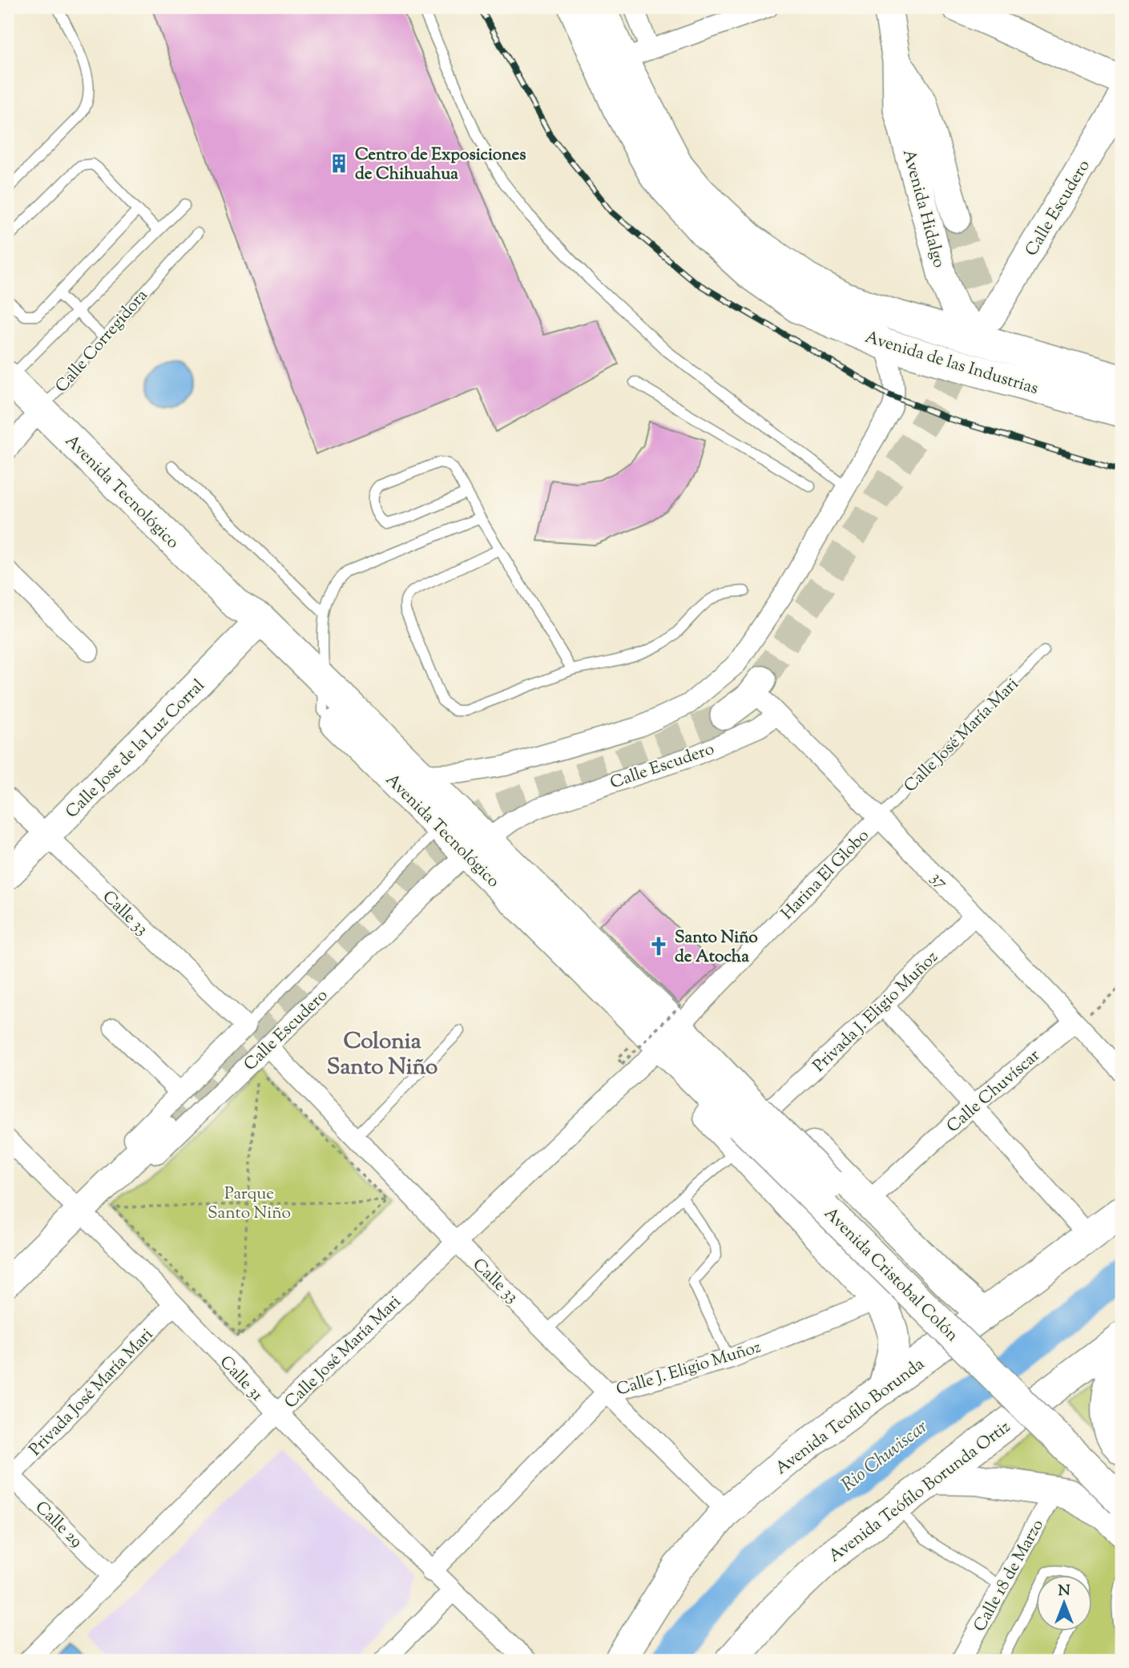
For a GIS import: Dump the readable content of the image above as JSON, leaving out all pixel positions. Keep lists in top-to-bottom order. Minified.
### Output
{"streets":{"main road":["Avenida de las Industrias","Avenida Tecnológico","Avenida Cristobal Colón","Avenida Teofilo Borunda","Avenida Teófilo Borunda Ortiz"],"street":["Calle Escudero","Avenida Hidalgo","Calle Corregidora","Calle José María Mari","Calle Jose de la Luz Corral","Harina El Globo","37","Calle 33","Privada J. Eligio Muñoz","Calle Chuvíscar","Calle J. Eligio Muñoz","Calle 31","Privada José María Mari","Calle 29","Calle 18 de Marzo"]},"crossings":[["Calle Escudero","Avenida Hidalgo"],["Calle Escudero","Avenida de las Industrias"],["Calle Escudero","Avenida Tecnológico"],["Calle Escudero","37"],["Calle Escudero","Calle 33"],["Calle Escudero","Calle 31"],["Avenida Hidalgo","Avenida de las Industrias"],["Calle Corregidora","Avenida Tecnológico"],["Avenida Tecnológico","Calle José María Mari"],["Avenida Tecnológico","Calle Jose de la Luz Corral"],["Avenida Tecnológico","Harina El Globo"],["Avenida Tecnológico","Avenida Cristobal Colón"],["Calle José María Mari","Harina El Globo"],["Calle José María Mari","37"],["Calle José María Mari","Calle 33"],["Calle José María Mari","Avenida Cristobal Colón"],["Calle José María Mari","Calle 31"],["Calle José María Mari","Calle 29"],["Calle Jose de la Luz Corral","Calle 33"],["Harina El Globo","37"],["Harina El Globo","Avenida Cristobal Colón"],["37","Privada J. Eligio Muñoz"],["37","Calle Chuvíscar"],["Calle 33","Calle J. Eligio Muñoz"],["Calle 33","Avenida Teofilo Borunda"],["Privada J. Eligio Muñoz","Avenida Cristobal Colón"],["Calle J. Eligio Muñoz","Calle 31"],["Calle 31","Privada José María Mari"],["Privada José María Mari","Calle 29"]],"districts":["Colonia Santo Niño"],"water":["Rio Chuviscar"],"parks":["Parque Santo Niño"],"places":{"building":["Centro de Exposiciones de Chihuahua"],"church":["Santo Niño de Atocha"]},"north":"top"}
